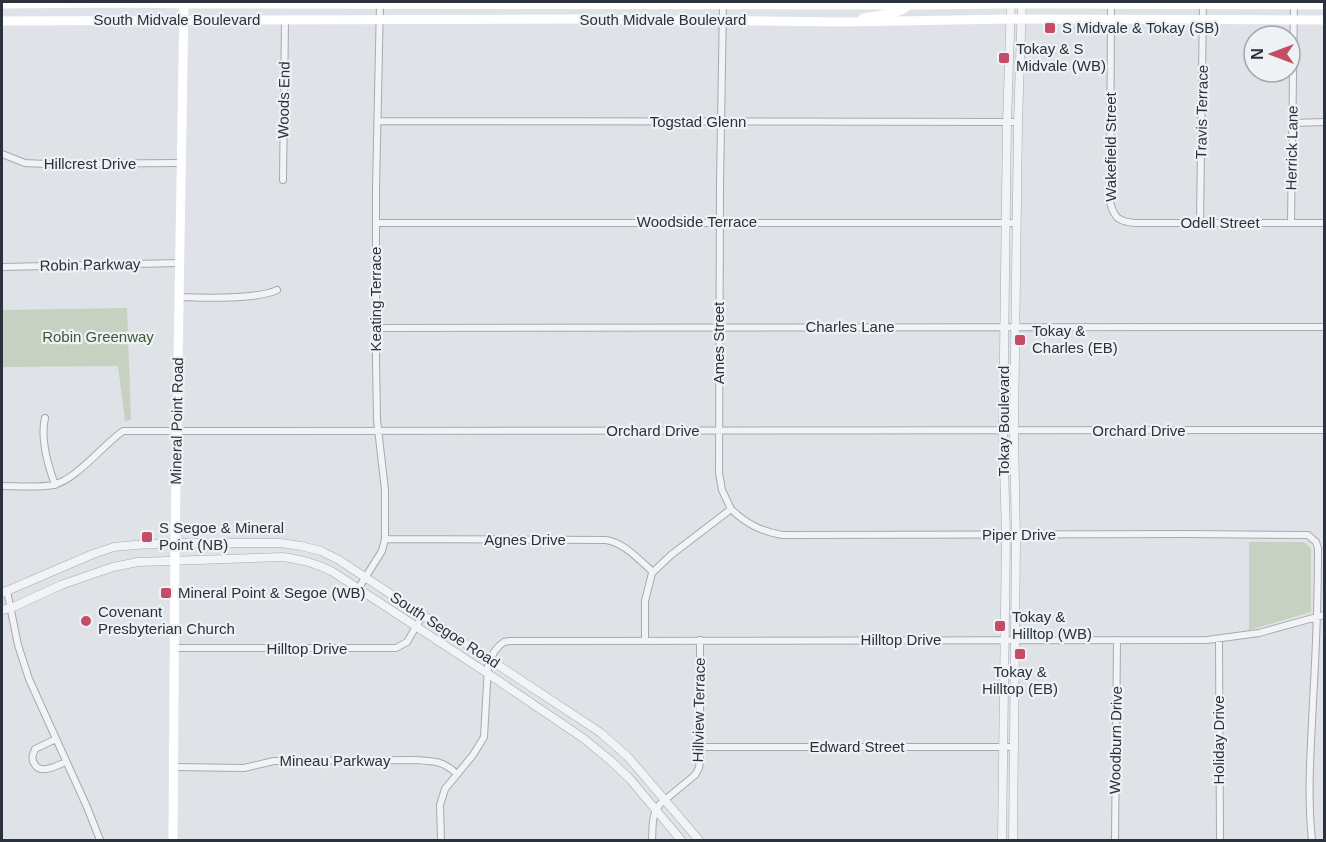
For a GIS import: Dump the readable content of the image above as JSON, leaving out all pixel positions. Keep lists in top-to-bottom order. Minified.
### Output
{"streets":{"main road":["South Midvale Boulevard","Mineral Point Road"],"street":["Woods End","Travis Terrace","Togstad Glenn","Wakefield Street","Herrick Lane","Hillcrest Drive","Woodside Terrace","Odell Street","Robin Parkway","Keating Terrace","Charles Lane","Ames Street","Tokay Boulevard","Orchard Drive","Piper Drive","Agnes Drive","South Segoe Road","Hilltop Drive","Hillview Terrace","Woodburn Drive","Holiday Drive","Edward Street","Mineau Parkway"]},"crossings":[["South Midvale Boulevard","Woods End"],["South Midvale Boulevard","Travis Terrace"],["South Midvale Boulevard","Wakefield Street"],["South Midvale Boulevard","Herrick Lane"],["South Midvale Boulevard","Keating Terrace"],["South Midvale Boulevard","Ames Street"],["South Midvale Boulevard","Mineral Point Road"],["South Midvale Boulevard","Tokay Boulevard"],["Travis Terrace","Odell Street"],["Togstad Glenn","Keating Terrace"],["Togstad Glenn","Ames Street"],["Togstad Glenn","Tokay Boulevard"],["Wakefield Street","Odell Street"],["Herrick Lane","Odell Street"],["Hillcrest Drive","Mineral Point Road"],["Woodside Terrace","Keating Terrace"],["Woodside Terrace","Ames Street"],["Woodside Terrace","Tokay Boulevard"],["Robin Parkway","Mineral Point Road"],["Keating Terrace","Charles Lane"],["Keating Terrace","Orchard Drive"],["Keating Terrace","Agnes Drive"],["Keating Terrace","South Segoe Road"],["Charles Lane","Ames Street"],["Charles Lane","Tokay Boulevard"],["Ames Street","Orchard Drive"],["Ames Street","Piper Drive"],["Mineral Point Road","Orchard Drive"],["Mineral Point Road","South Segoe Road"],["Mineral Point Road","Hilltop Drive"],["Mineral Point Road","Mineau Parkway"],["Tokay Boulevard","Orchard Drive"],["Tokay Boulevard","Piper Drive"],["Tokay Boulevard","Hilltop Drive"],["Tokay Boulevard","Edward Street"],["Piper Drive","Hilltop Drive"],["South Segoe Road","Hilltop Drive"],["South Segoe Road","Hillview Terrace"],["Hilltop Drive","Hillview Terrace"],["Hilltop Drive","Woodburn Drive"],["Hilltop Drive","Holiday Drive"],["Hillview Terrace","Edward Street"]],"parks":["Robin Greenway"],"places":{"transit":["S Midvale & Tokay (SB)","Tokay & S Midvale (WB)","Tokay & Charles (EB)","S Segoe & Mineral Point (NB)","Mineral Point & Segoe (WB)","Tokay & Hilltop (WB)","Tokay & Hilltop (EB)"],"other":["Covenant Presbyterian Church"]},"north":"left"}
